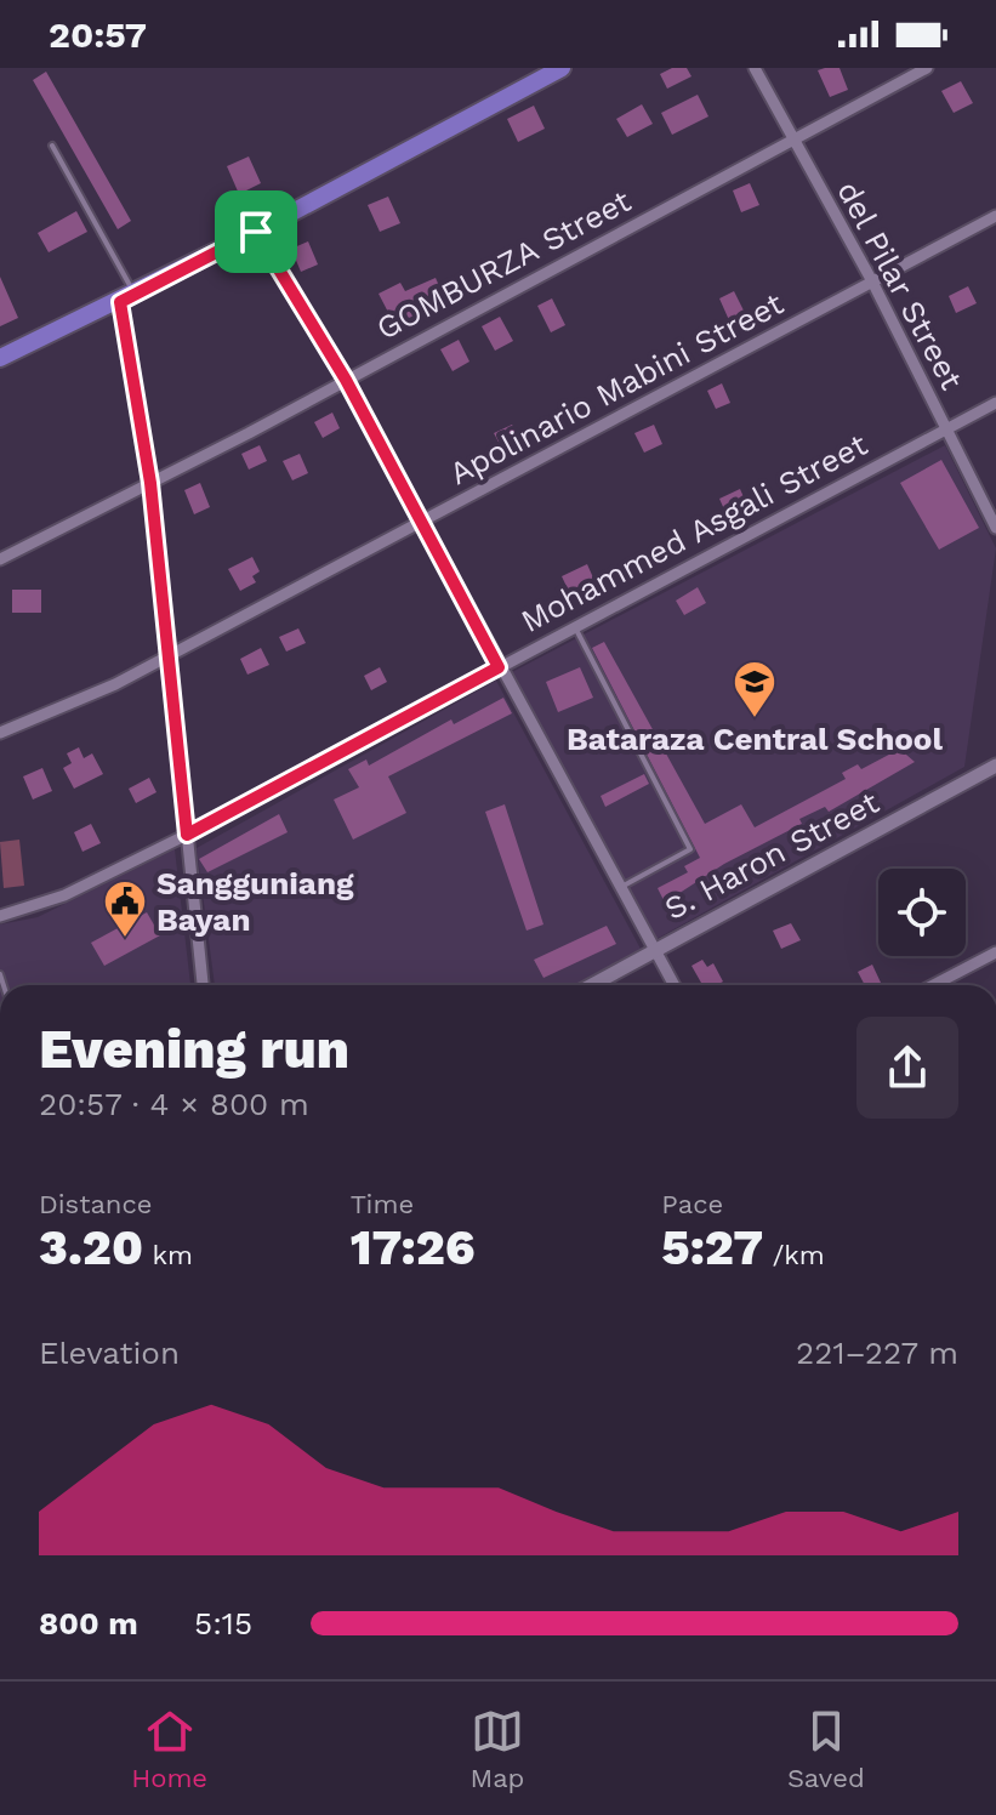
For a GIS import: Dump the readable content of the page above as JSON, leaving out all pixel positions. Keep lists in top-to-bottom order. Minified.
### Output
{"streets":{"street":["GOMBURZA Street","del Pilar Street","Apolinario Mabini Street","Mohammed Asgali Street","S. Haron Street"]},"crossings":[["GOMBURZA Street","del Pilar Street"],["del Pilar Street","Apolinario Mabini Street"],["del Pilar Street","Mohammed Asgali Street"]],"places":{"school or university":["Bataraza Central School"],"public building":["Sangguniang Bayan"]},"page":{"status":"20:57","heading":["Evening run","20:57 · 4 × 800 m"],"stats":[["Distance","3.20 km"],["Time","17:26"],["Pace","5:27 /km"]],"chart":["Elevation","221–227 m"],"list":[{"name":"800 m","note":"5:15"}],"tabs":["Home","Map","Saved"]}}
